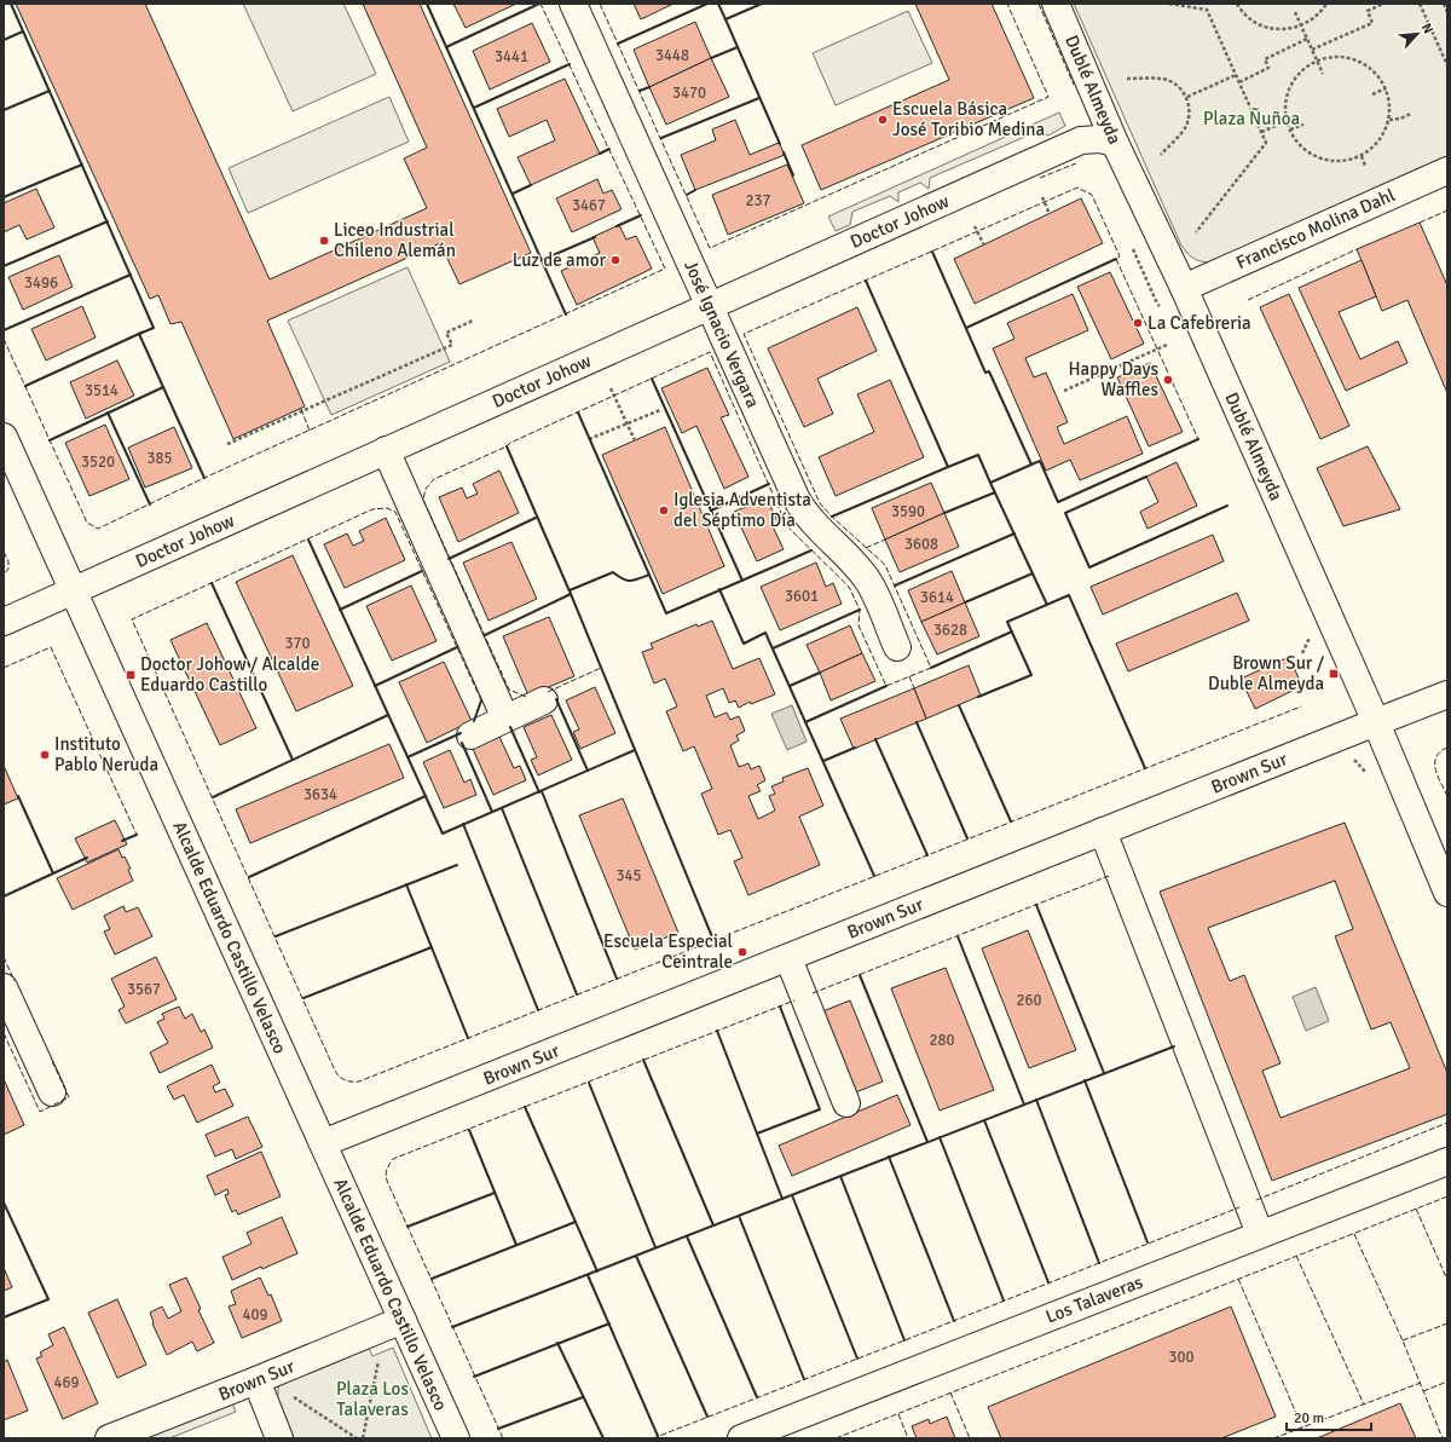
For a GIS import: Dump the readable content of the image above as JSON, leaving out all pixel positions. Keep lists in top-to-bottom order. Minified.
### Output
{"streets":{"street":["Dublé Almeyda","Doctor Johow","Francisco Molina Dahl","José Ignacio Vergara","Brown Sur","Alcalde Eduardo Castillo Velasco","Los Talaveras"]},"crossings":[["Dublé Almeyda","Doctor Johow"],["Dublé Almeyda","Francisco Molina Dahl"],["Dublé Almeyda","Brown Sur"],["Doctor Johow","José Ignacio Vergara"],["Doctor Johow","Alcalde Eduardo Castillo Velasco"],["Brown Sur","Alcalde Eduardo Castillo Velasco"]],"parks":["Plaza Ñuñoa","Plaza Los Talaveras"],"places":{"other":["Escuela Básica José Toribio Medina","Liceo Industrial Chileno Alemán","Luz de amor","La Cafebreria","Happy Days Waffles","Iglesia Adventista del Séptimo Día","Instituto Pablo Neruda","Escuela Especial Ceintrale"],"transit":["Brown Sur / Duble Almeyda","Doctor Johow / Alcalde Eduardo Castillo"]},"house_numbers":["3448","3441","3470","237","3467","3496","3514","385","3520","3590","3608","3601","3614","3628","370","3634","345","3567","260","280","409","300","469"],"scale_bar":"20 m","north":"top right"}
